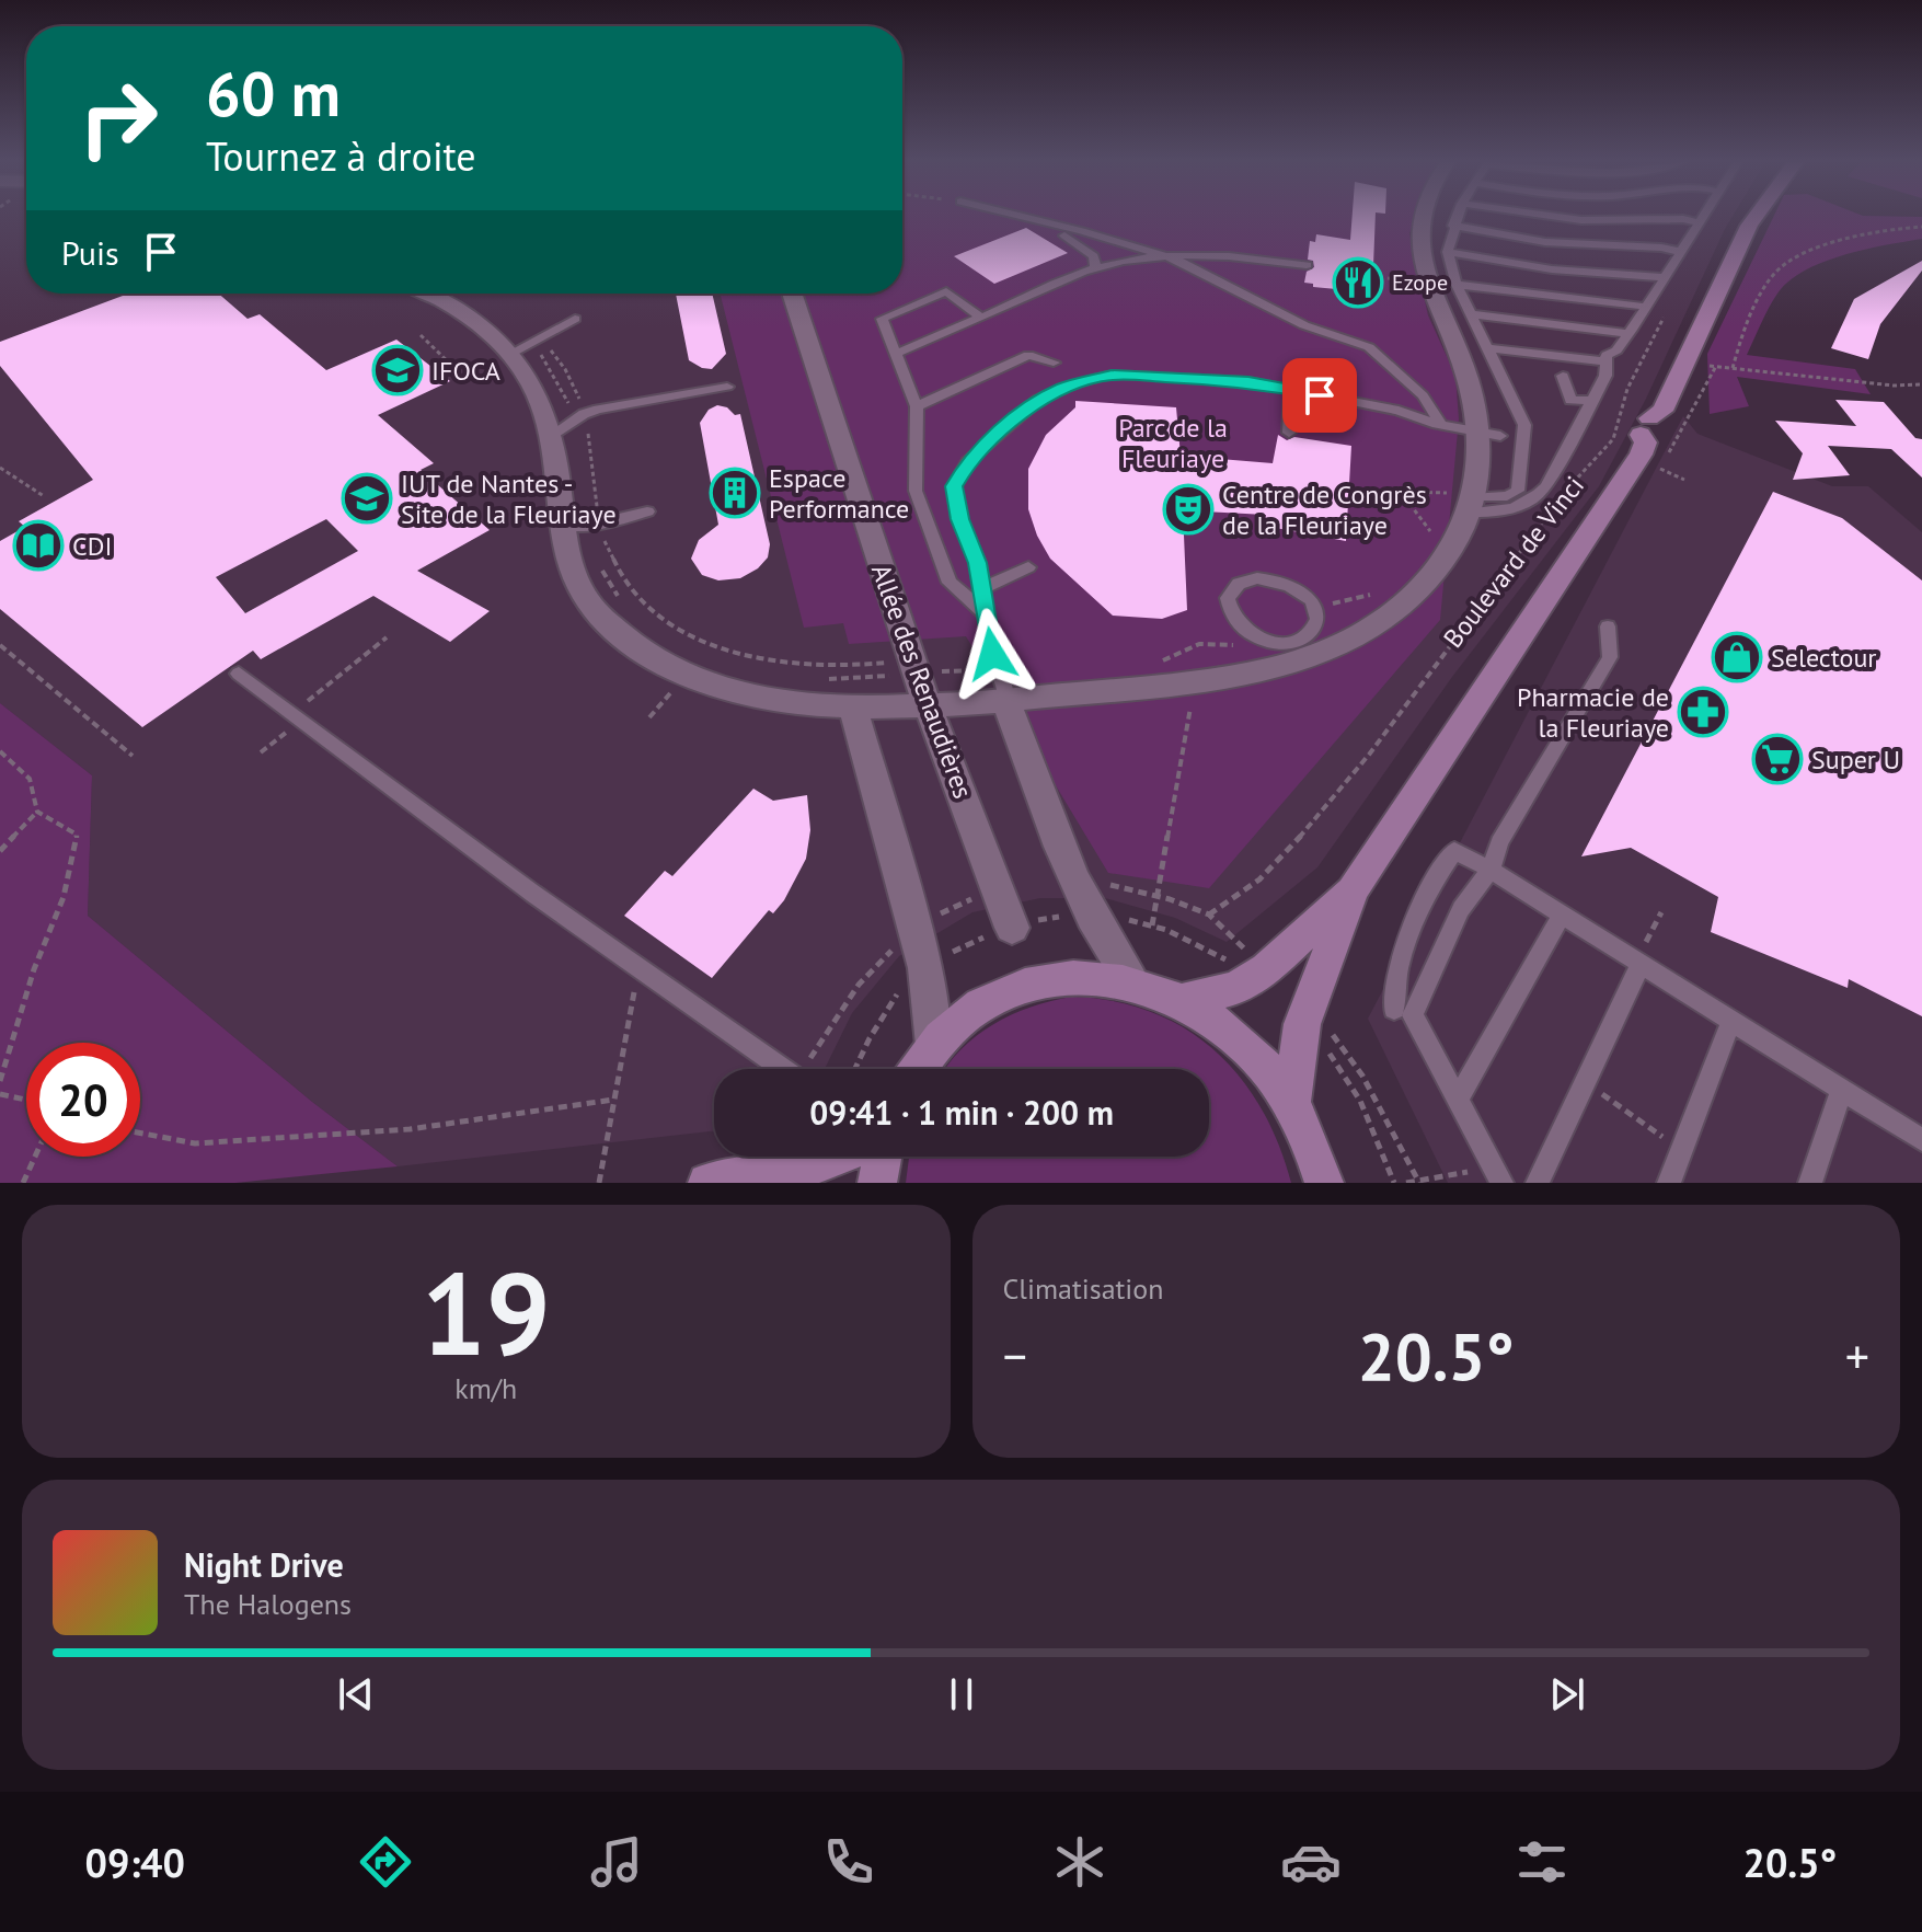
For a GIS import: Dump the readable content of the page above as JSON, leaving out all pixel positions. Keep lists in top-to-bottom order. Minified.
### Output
{"streets":{"main road":["Boulevard de Vinci"],"street":["Allée des Renaudières"]},"parks":["Parc de la Fleuriaye"],"places":{"restaurant":["Ezope"],"school or university":["IFOCA","IUT de Nantes - Site de la Fleuriaye"],"building":["Espace Performance"],"theatre":["Centre de Congrès de la Fleuriaye"],"library":["CDI"],"shop":["Selectour"],"pharmacy":["Pharmacie de la Fleuriaye"],"supermarket":["Super U"]},"page":{"turn":["60 m","Tournez à droite"],"then":"Puis","limit":"20","trip":"09:41 · 1 min · 200 m","tile":[["19","km/h"],"Climatisation"],"heat":["−","20.5°","+"],"song":["Night Drive","The Halogens"],"tabs":["09:40","20.5°"]}}
